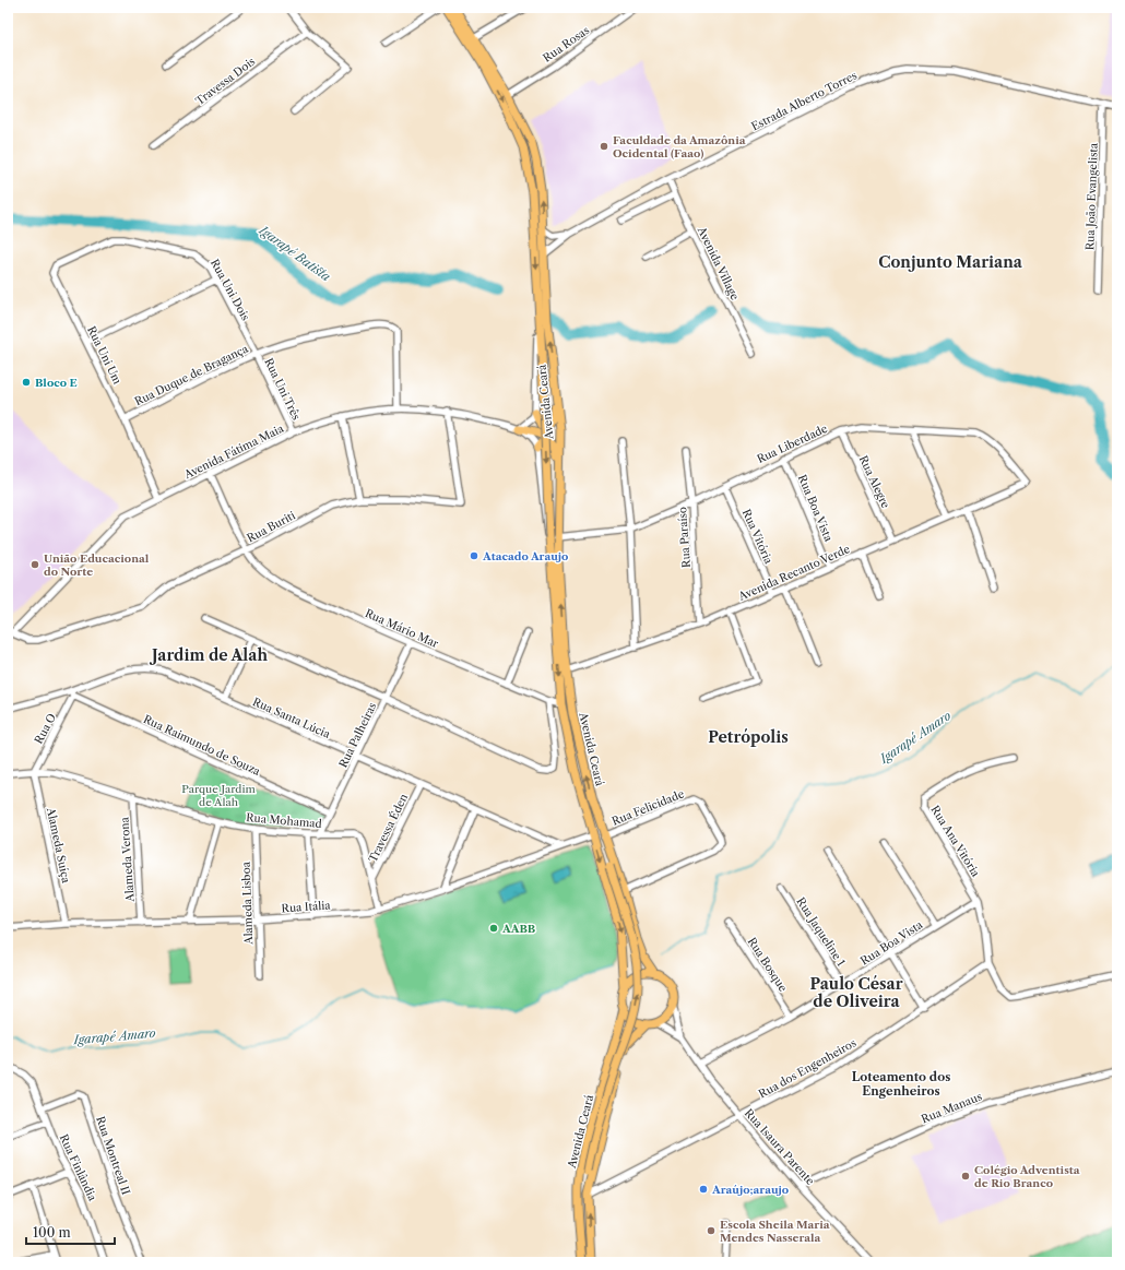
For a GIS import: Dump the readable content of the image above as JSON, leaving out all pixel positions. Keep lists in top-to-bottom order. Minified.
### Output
{"streets":{"main road":["Avenida Ceará"],"street":["Rua Rosas","Travessa Dois","Estrada Alberto Torres","Rua João Evangelista","Avenida Village","Rua Uni Dois","Rua Uni Um","Rua Duque de Bragança","Rua Uni Três","Rua Liberdade","Avenida Fátima Maia","Rua Alegre","Rua Boa Vista","Rua Buriti","Rua Vitória","Rua Paraíso","Avenida Recanto Verde","Rua Mário Mar","Rua Santa Lúcia","Rua O","Rua Palheiras","Rua Raimundo de Souza","Rua Felicidade","Rua Mohamad","Travessa Éden","Rua Ana Vitória","Alameda Suíça","Alameda Verona","Alameda Lisboa","Rua Itália","Rua Jaqueline 1","Rua Bosque","Rua dos Engenheiros","Rua Manaus","Rua Isaura Parente","Rua Montreal II","Rua Finlândia"]},"crossings":[["Rua Rosas","Avenida Ceará"],["Estrada Alberto Torres","Rua João Evangelista"],["Estrada Alberto Torres","Avenida Village"],["Estrada Alberto Torres","Avenida Ceará"],["Rua Uni Dois","Rua Uni Um"],["Rua Uni Dois","Rua Duque de Bragança"],["Rua Uni Dois","Rua Uni Três"],["Rua Uni Um","Rua Duque de Bragança"],["Rua Uni Um","Avenida Fátima Maia"],["Rua Duque de Bragança","Rua Uni Três"],["Rua Duque de Bragança","Avenida Fátima Maia"],["Rua Uni Três","Avenida Fátima Maia"],["Avenida Ceará","Rua Liberdade"],["Avenida Ceará","Avenida Fátima Maia"],["Avenida Ceará","Avenida Recanto Verde"],["Avenida Ceará","Rua Mário Mar"],["Avenida Ceará","Rua Felicidade"],["Avenida Ceará","Rua Itália"],["Avenida Ceará","Rua dos Engenheiros"],["Avenida Ceará","Rua Isaura Parente"],["Rua Liberdade","Rua Alegre"],["Rua Liberdade","Rua Boa Vista"],["Rua Liberdade","Rua Vitória"],["Rua Liberdade","Rua Paraíso"],["Rua Liberdade","Avenida Recanto Verde"],["Avenida Fátima Maia","Rua Buriti"],["Rua Alegre","Avenida Recanto Verde"],["Rua Boa Vista","Avenida Recanto Verde"],["Rua Boa Vista","Rua Ana Vitória"],["Rua Boa Vista","Rua Jaqueline 1"],["Rua Boa Vista","Rua Bosque"],["Rua Boa Vista","Rua Isaura Parente"],["Rua Buriti","Rua Mário Mar"],["Rua Vitória","Avenida Recanto Verde"],["Rua Paraíso","Avenida Recanto Verde"],["Rua Mário Mar","Rua Palheiras"],["Rua Santa Lúcia","Rua O"],["Rua Santa Lúcia","Rua Palheiras"],["Rua Santa Lúcia","Rua Raimundo de Souza"],["Rua Santa Lúcia","Travessa Éden"],["Rua Santa Lúcia","Rua Itália"],["Rua O","Rua Raimundo de Souza"],["Rua O","Rua Mohamad"],["Rua O","Alameda Suíça"],["Rua Palheiras","Rua Raimundo de Souza"],["Rua Palheiras","Rua Mohamad"],["Rua Mohamad","Travessa Éden"],["Rua Mohamad","Alameda Suíça"],["Rua Mohamad","Alameda Verona"],["Rua Mohamad","Alameda Lisboa"],["Rua Mohamad","Rua Itália"],["Rua Ana Vitória","Rua dos Engenheiros"],["Alameda Suíça","Rua Itália"],["Alameda Verona","Rua Itália"],["Alameda Lisboa","Rua Itália"],["Rua dos Engenheiros","Rua Isaura Parente"],["Rua Manaus","Rua Isaura Parente"],["Rua Montreal II","Rua Finlândia"]],"districts":["Conjunto Mariana","Jardim de Alah","Petrópolis","Paulo César de Oliveira","Loteamento dos Engenheiros"],"water":["Igarapé Batista","Igarapé Amaro"],"parks":["Parque Jardim de Alah"],"places":["Faculdade da Amazônia Ocidental (Faao)","Bloco E","Atacado Araujo","União Educacional do Norte","AABB","Colégio Adventista de Rio Branco","Araújo;araujo","Escola Sheila Maria Mendes Nasserala"],"scale_bar":"100 m"}
